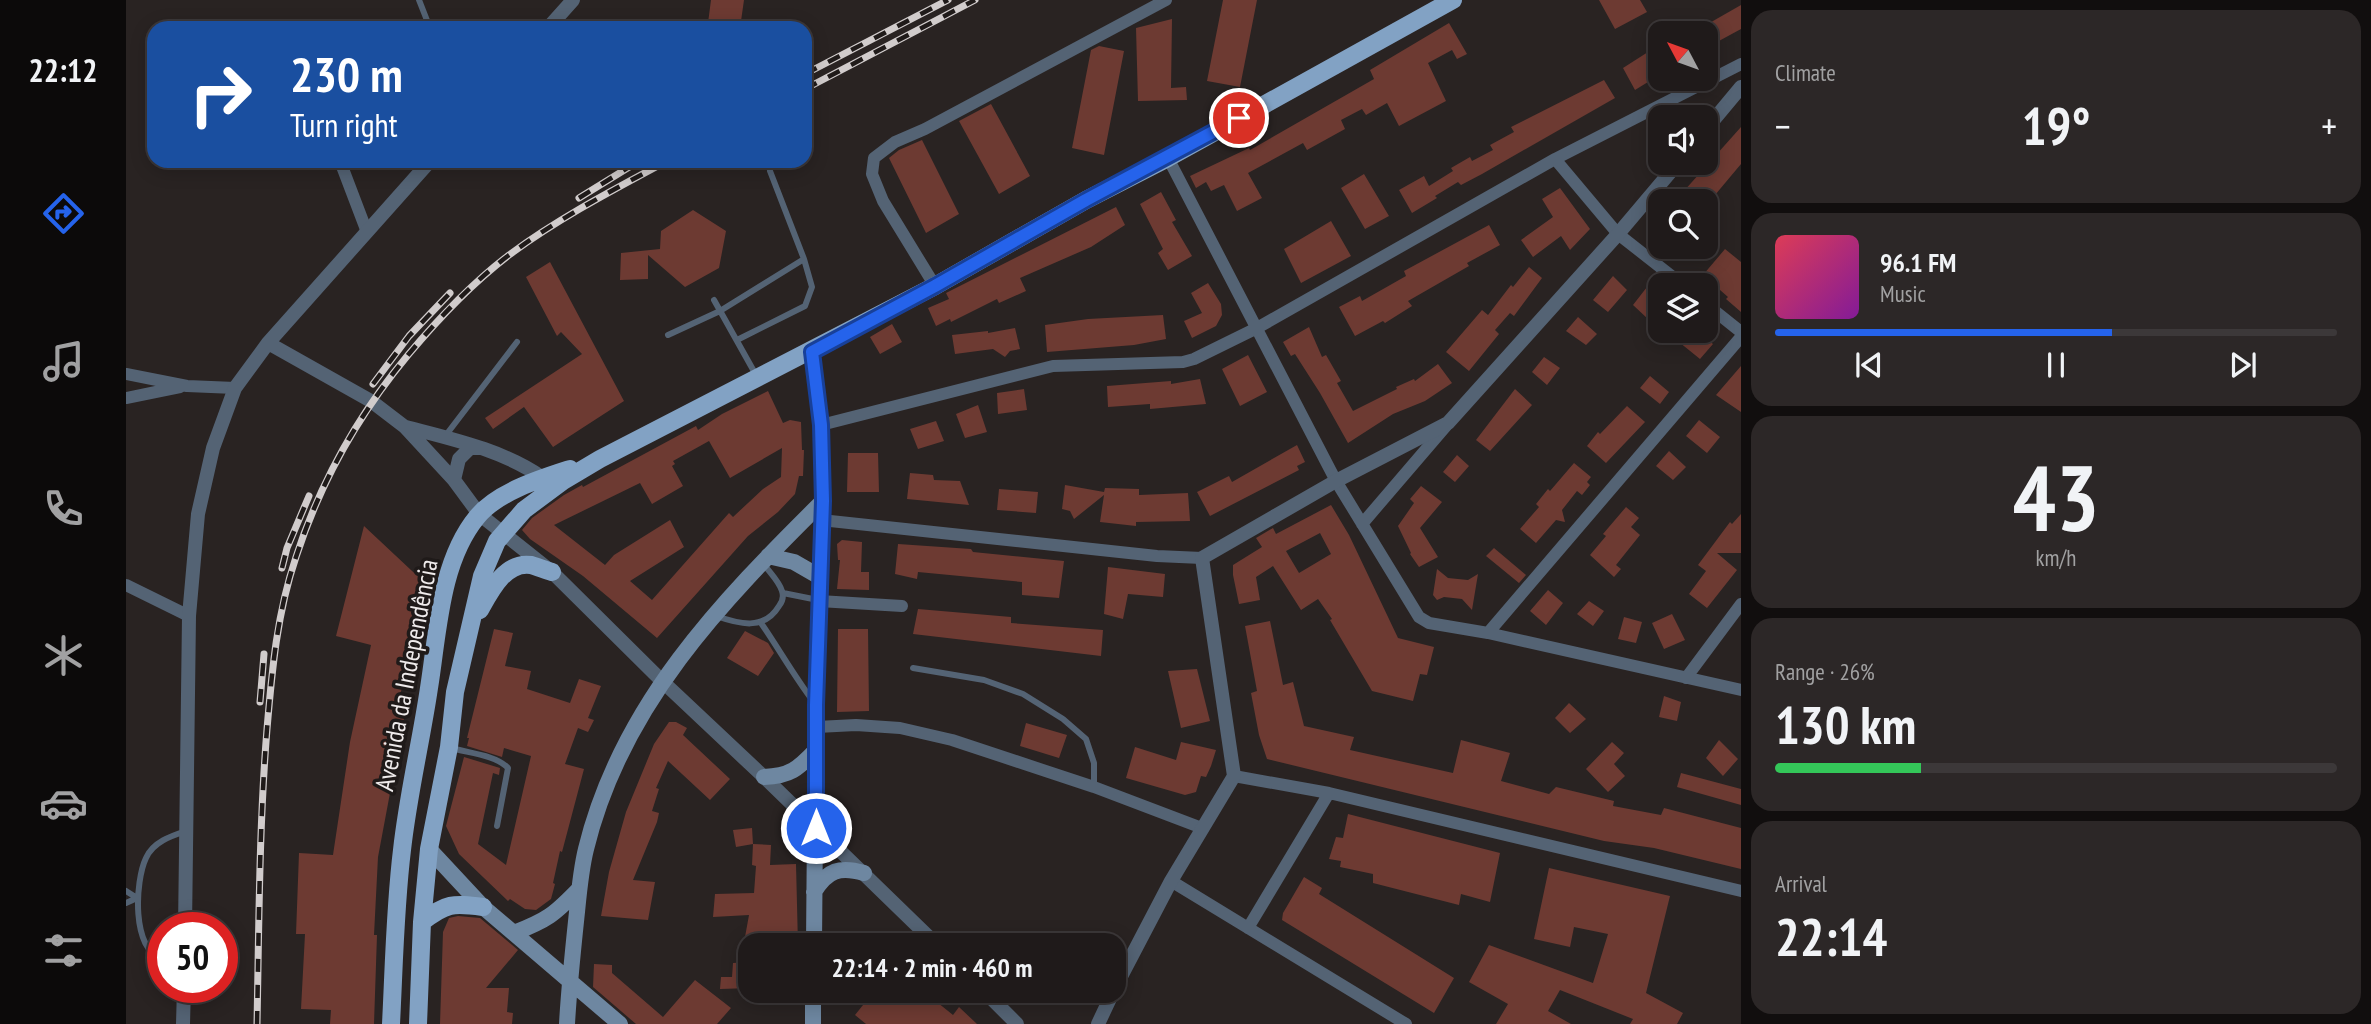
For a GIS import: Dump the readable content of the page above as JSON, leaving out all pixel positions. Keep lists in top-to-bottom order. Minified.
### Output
{"streets":{"main road":["Avenida da Independência"]},"north":"top left","page":{"tabs":"22:12","tile":["Climate",["43","km/h"],["Range · 26%","130 km"],["Arrival","22:14"]],"turn":["230 m","Turn right"],"heat":["−","19°","+"],"song":["96.1 FM","Music"],"limit":"50","trip":"22:14 · 2 min · 460 m"}}
